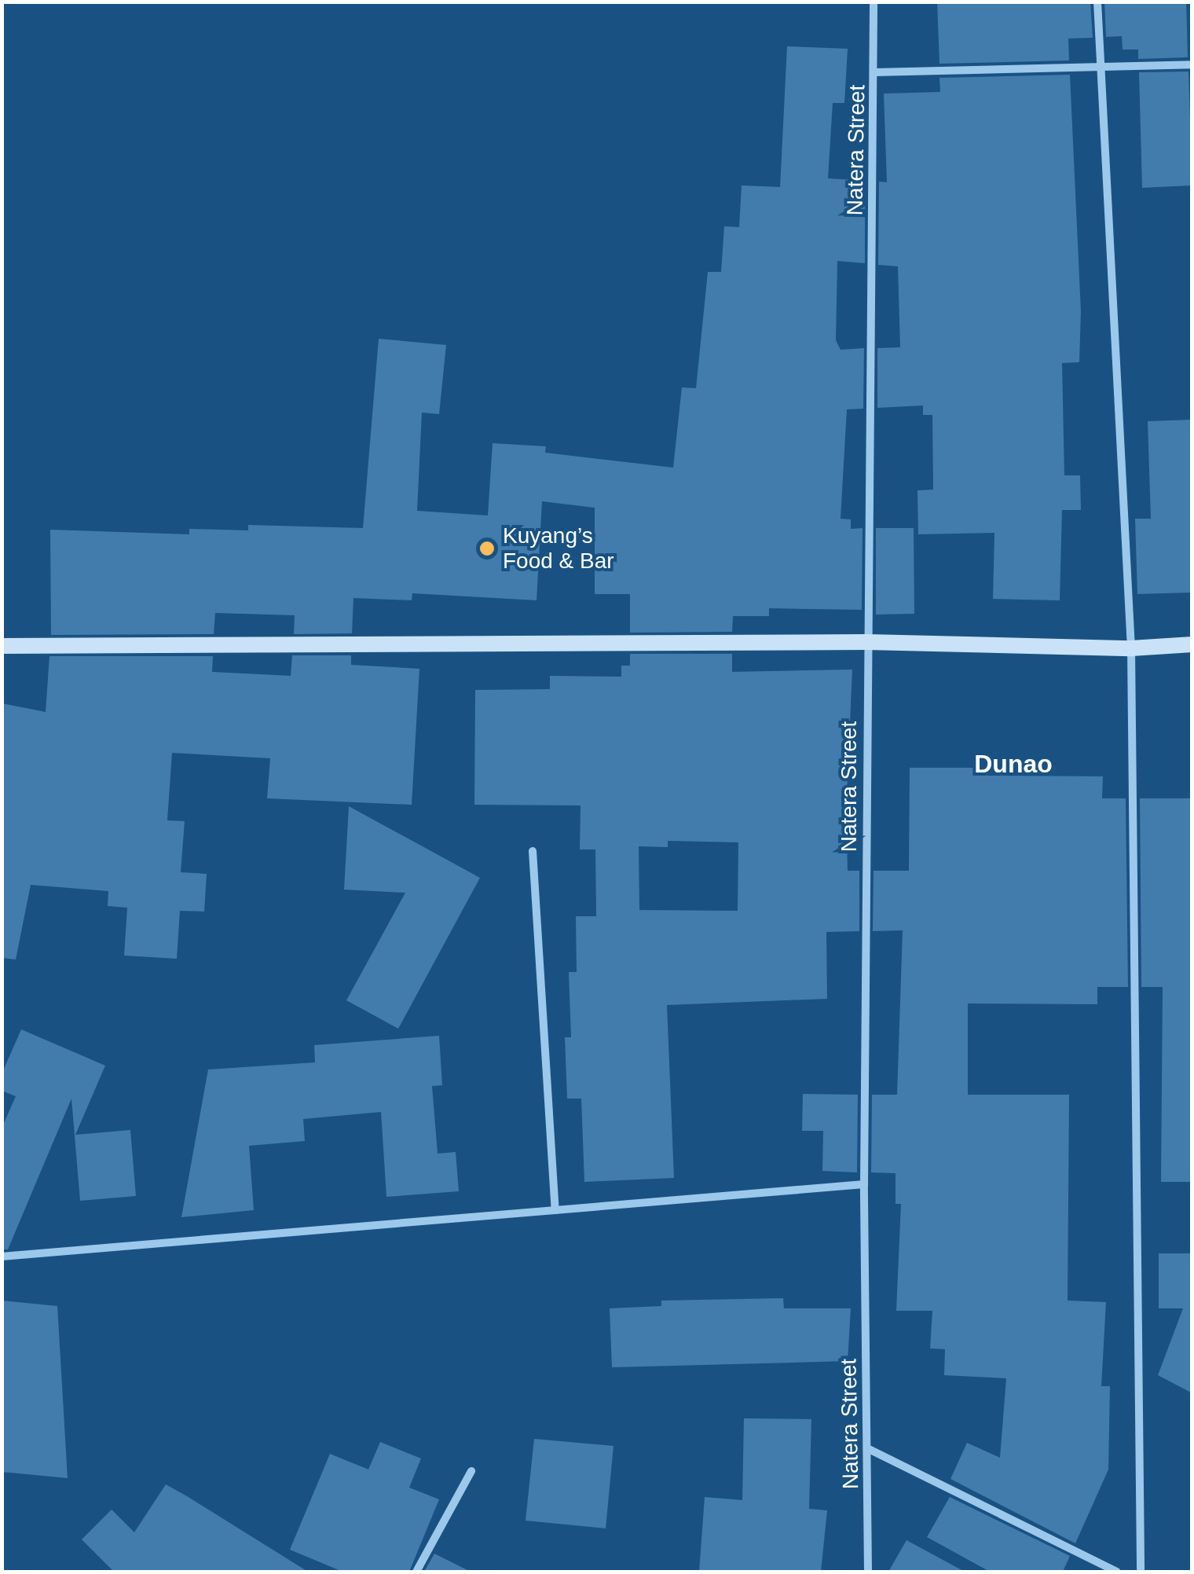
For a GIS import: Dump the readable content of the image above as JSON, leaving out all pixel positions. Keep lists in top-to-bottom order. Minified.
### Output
{"streets":{"street":["Natera Street"]},"districts":["Dunao"],"places":["Kuyang’s Food & Bar"]}
